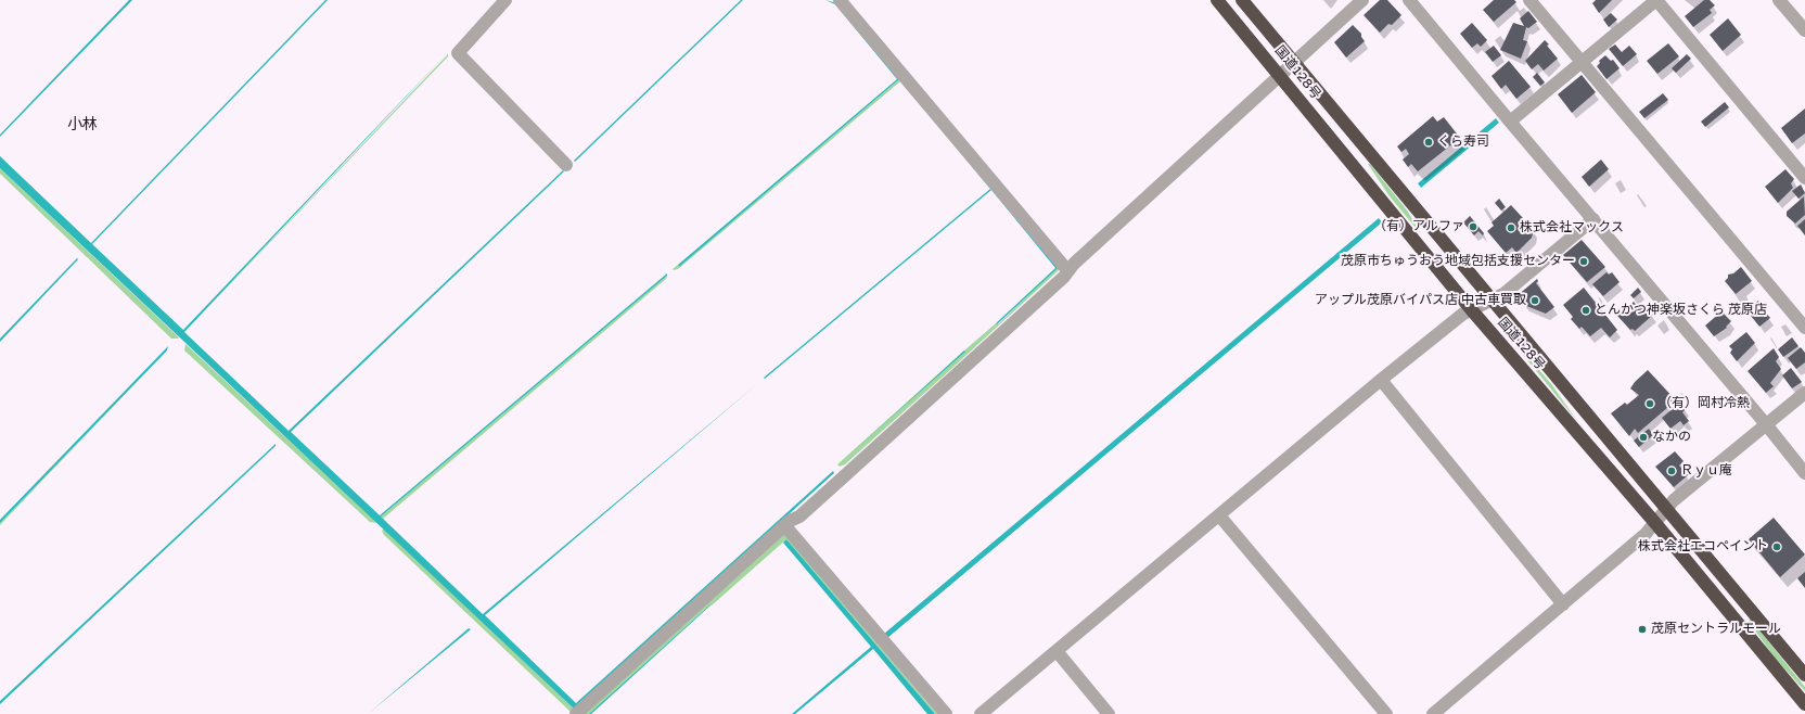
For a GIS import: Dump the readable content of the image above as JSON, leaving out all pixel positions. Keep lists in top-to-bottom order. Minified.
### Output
{"streets":{"highway":["国道128号"]},"districts":["小林"],"places":["くら寿司","（有）アルファ","株式会社マックス","茂原市ちゅうおう地域包括支援センター","アップル茂原バイパス店 中古車買取","とんかつ神楽坂さくら 茂原店","（有）岡村冷熱","なかの","Ｒｙｕ庵","株式会社エコペイント","茂原セントラルモール"]}
